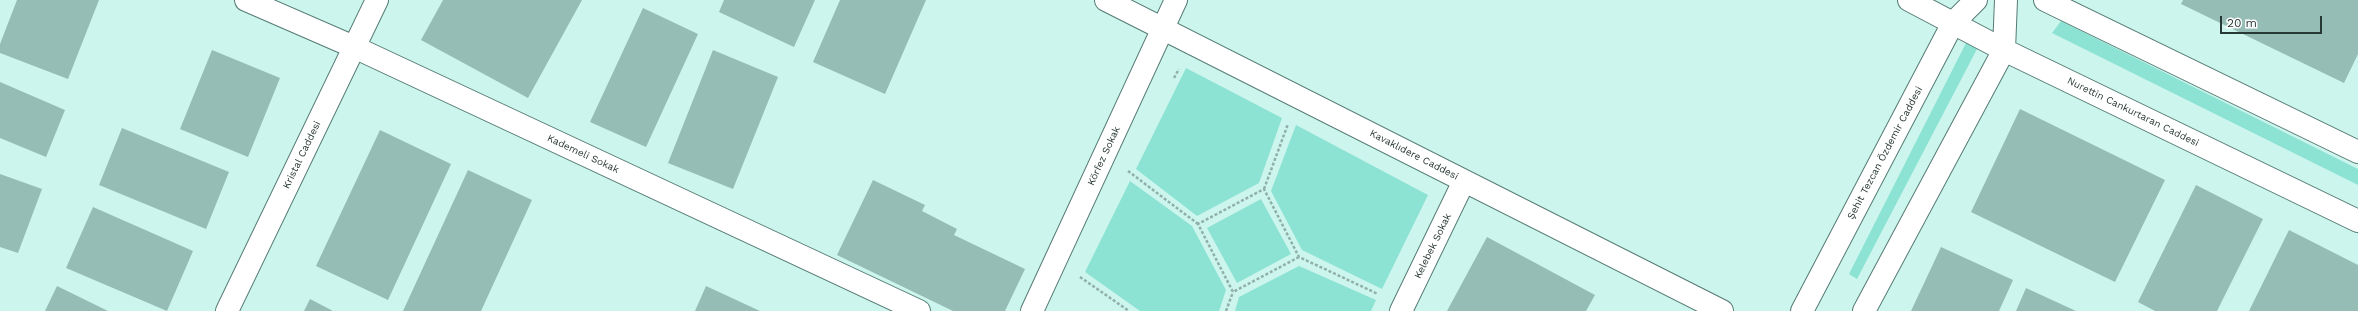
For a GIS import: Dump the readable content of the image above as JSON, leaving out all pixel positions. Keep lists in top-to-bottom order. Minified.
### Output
{"streets":{"street":["Nurettin Cankurtaran Caddesi","Şehit Tezcan Özdemir Caddesi","Kademeli Sokak","Kristal Caddesi","Kavaklıdere Caddesi","Körfez Sokak","Kelebek Sokak"]},"crossings":[["Nurettin Cankurtaran Caddesi","Şehit Tezcan Özdemir Caddesi"],["Kademeli Sokak","Kristal Caddesi"],["Kavaklıdere Caddesi","Körfez Sokak"],["Kavaklıdere Caddesi","Kelebek Sokak"]],"scale_bar":"20 m"}
